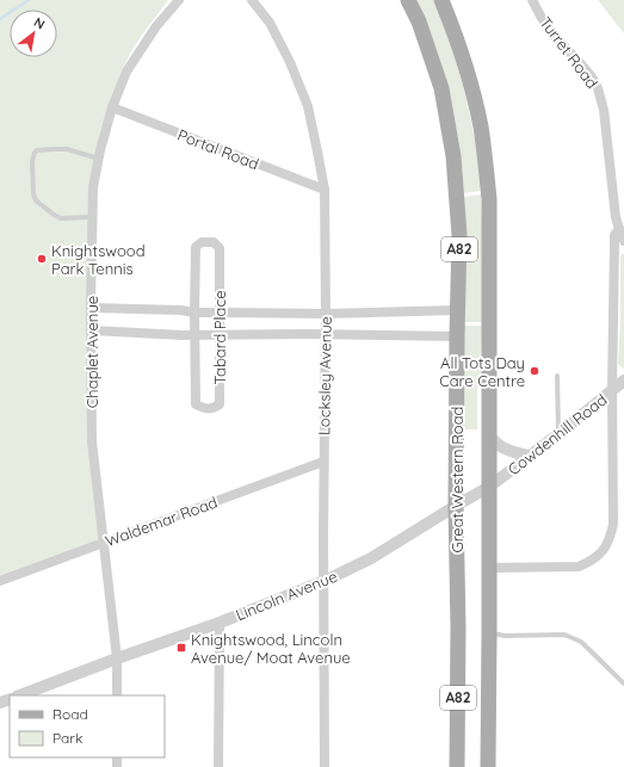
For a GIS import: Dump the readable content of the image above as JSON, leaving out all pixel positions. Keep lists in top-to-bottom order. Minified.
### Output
{"streets":{"main road":["A82","Great Western Road"],"street":["Turret Road","Portal Road","Tabard Place","Chaplet Avenue","Locksley Avenue","Cowdenhill Road","Waldemar Road","Lincoln Avenue"]},"crossings":[["Turret Road","Cowdenhill Road"],["Turret Road","Great Western Road"],["Portal Road","Chaplet Avenue"],["Portal Road","Locksley Avenue"],["Chaplet Avenue","Waldemar Road"],["Chaplet Avenue","Lincoln Avenue"],["Locksley Avenue","Waldemar Road"],["Locksley Avenue","Lincoln Avenue"],["Cowdenhill Road","Great Western Road"],["Cowdenhill Road","Lincoln Avenue"],["Great Western Road","Lincoln Avenue"]],"places":{"other":["Knightswood Park Tennis","All Tots Day Care Centre"],"transit":["Knightswood, Lincoln Avenue/ Moat Avenue"]},"legend":["Road","Park"],"north":"top right"}
